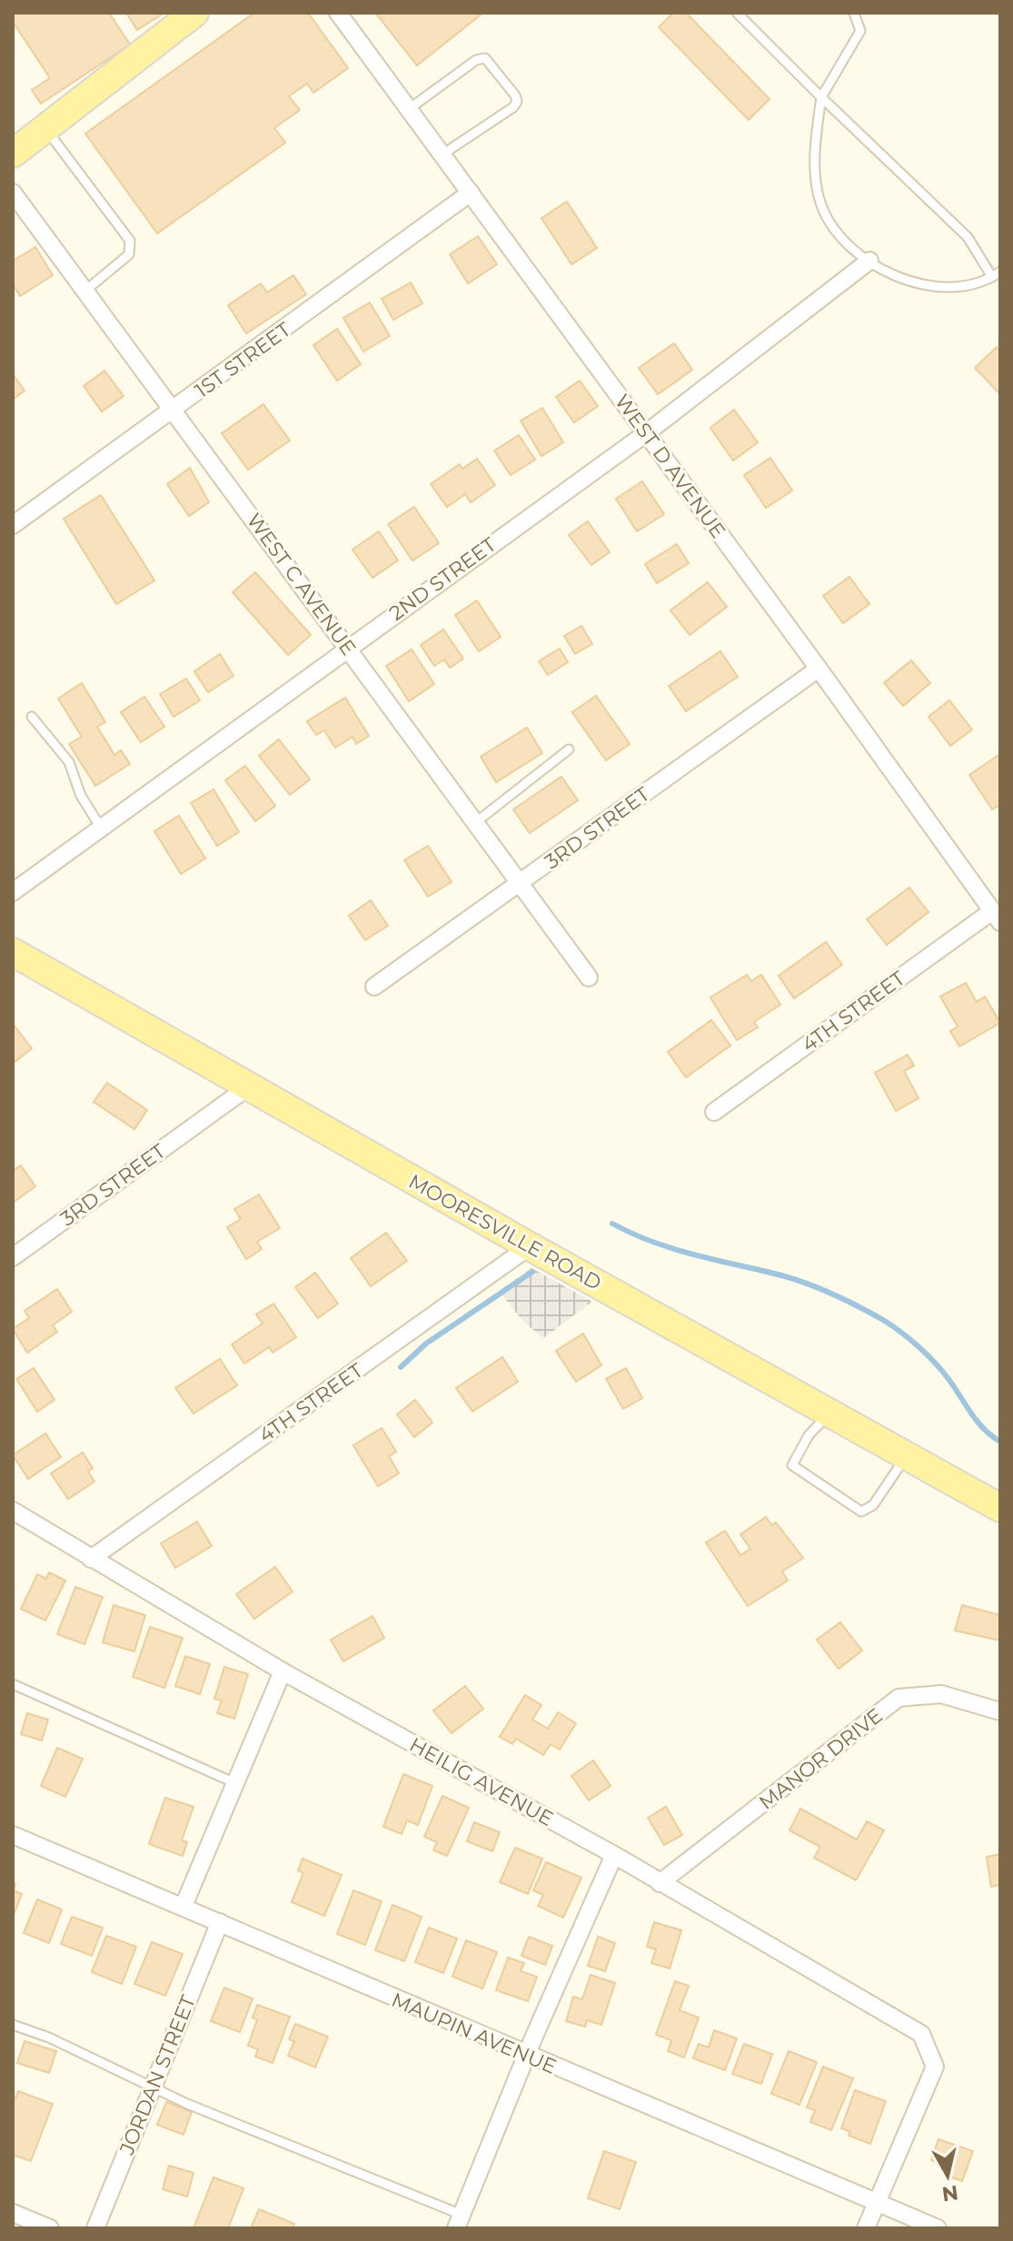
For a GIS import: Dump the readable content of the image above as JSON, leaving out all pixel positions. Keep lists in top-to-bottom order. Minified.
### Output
{"streets":{"main road":["MOORESVILLE ROAD"],"street":["1ST STREET","WEST D AVENUE","2ND STREET","WEST C AVENUE","3RD STREET","4TH STREET","MANOR DRIVE","HEILIG AVENUE","MAUPIN AVENUE","JORDAN STREET"]},"crossings":[["1ST STREET","WEST D AVENUE"],["1ST STREET","WEST C AVENUE"],["WEST D AVENUE","2ND STREET"],["WEST D AVENUE","3RD STREET"],["WEST D AVENUE","4TH STREET"],["2ND STREET","WEST C AVENUE"],["WEST C AVENUE","3RD STREET"],["3RD STREET","MOORESVILLE ROAD"],["4TH STREET","MOORESVILLE ROAD"],["4TH STREET","HEILIG AVENUE"],["MANOR DRIVE","HEILIG AVENUE"],["HEILIG AVENUE","MAUPIN AVENUE"],["MAUPIN AVENUE","JORDAN STREET"]],"north":"bottom"}
